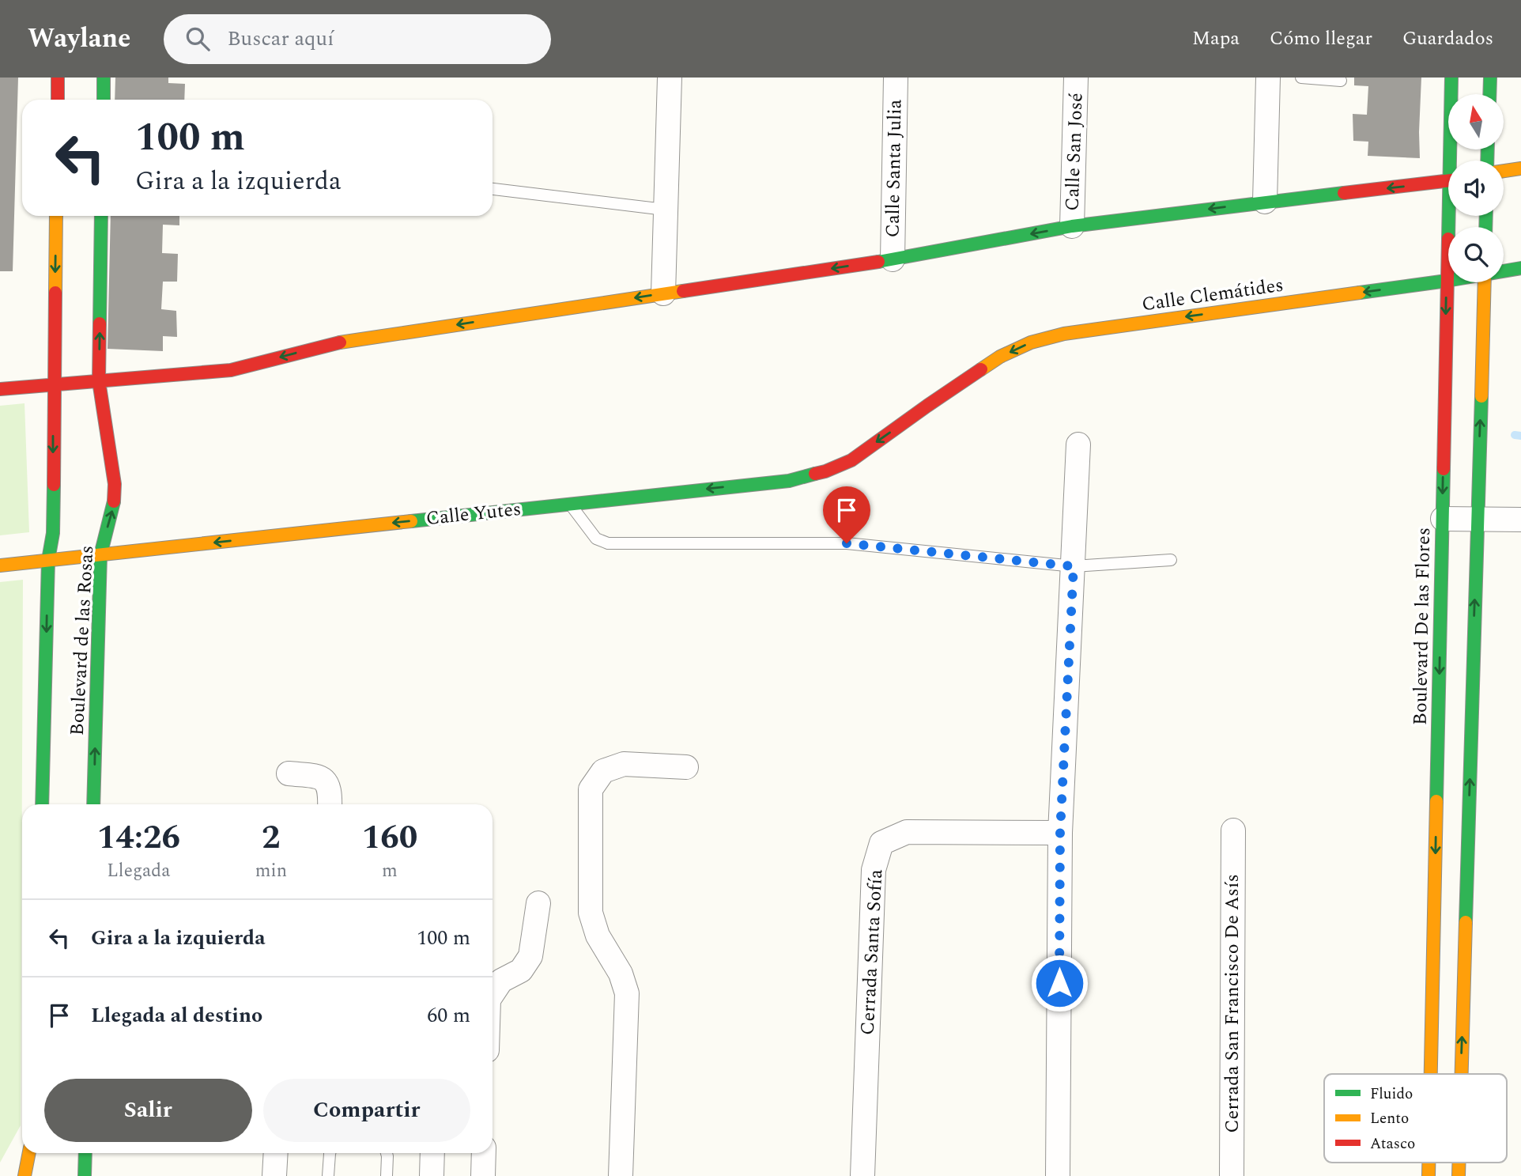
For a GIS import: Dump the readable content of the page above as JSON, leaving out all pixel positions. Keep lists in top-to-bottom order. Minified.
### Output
{"streets":{"street":["Calle San José","Calle Santa Julia","Calle Clemátides","Calle Yutes","Boulevard De las Flores","Boulevard de las Rosas","Cerrada Santa Sofía","Cerrada San Francisco De Asís"]},"crossings":[["Calle Clemátides","Calle Yutes"],["Calle Clemátides","Boulevard De las Flores"],["Calle Yutes","Boulevard de las Rosas"]],"one_way":["Calle Yutes"],"legend":["Fluido","Lento","Atasco"],"north":"top","page":{"header":"Waylane","search":"Buscar aquí","nav":["Mapa","Cómo llegar","Guardados"],"turn":["100 m","Gira a la izquierda"],"eta":["14:26","Llegada","2","min","160","m"],"list":[{"name":"Gira a la izquierda","value":"100 m"},{"name":"Llegada al destino","value":"60 m"}],"buttons":["Salir","Compartir"]}}
